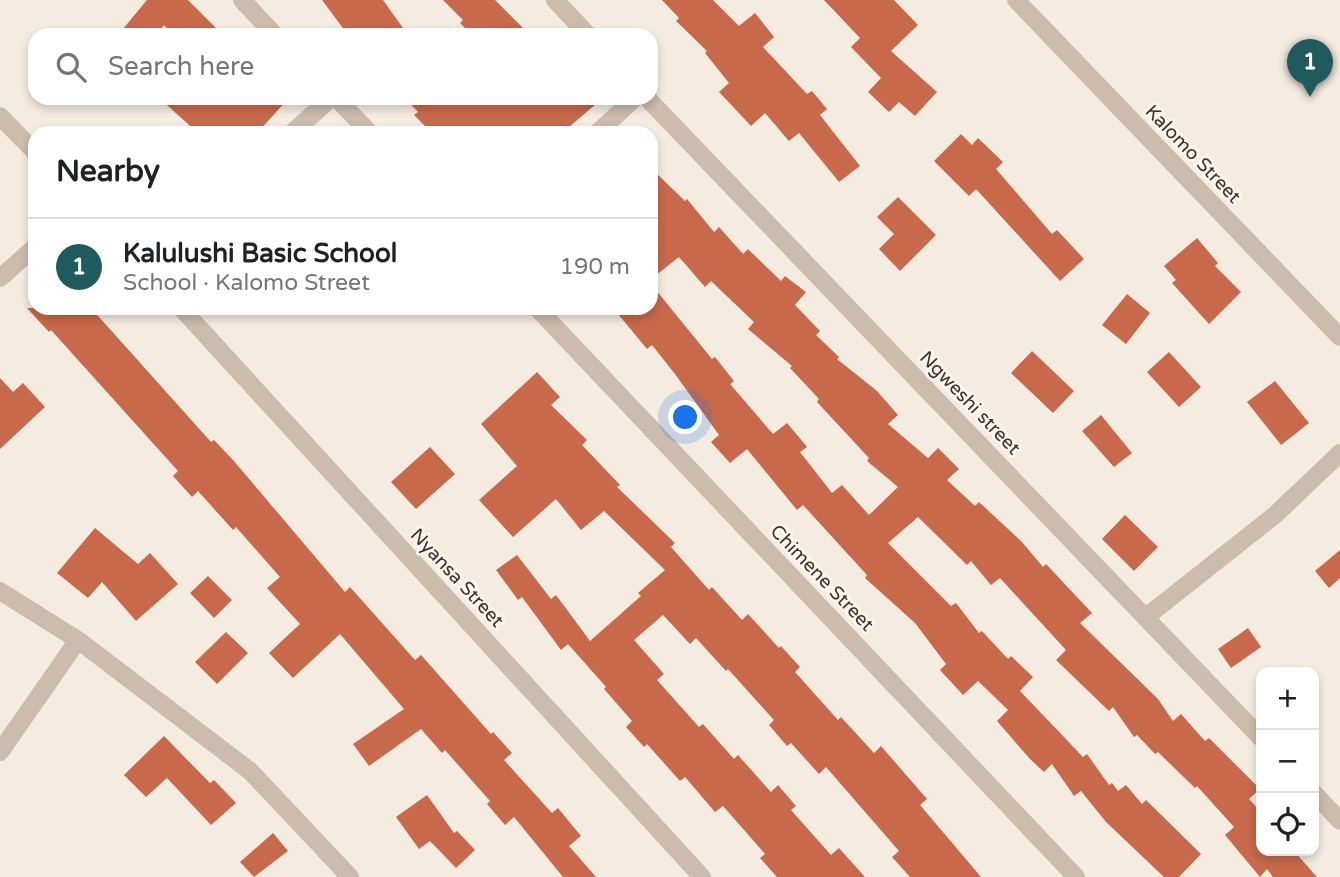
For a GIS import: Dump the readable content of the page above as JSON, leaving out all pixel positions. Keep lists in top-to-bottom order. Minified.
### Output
{"streets":{"street":["Kalomo Street","Ngweshi street","Nyansa Street","Chimene Street"]},"page":{"search":"Search here","pins":"1","heading":"Nearby","list":[{"mark":"1","name":"Kalulushi Basic School","note":"School · Kalomo Street","value":"190 m"}],"map_buttons":["+","−"]}}
